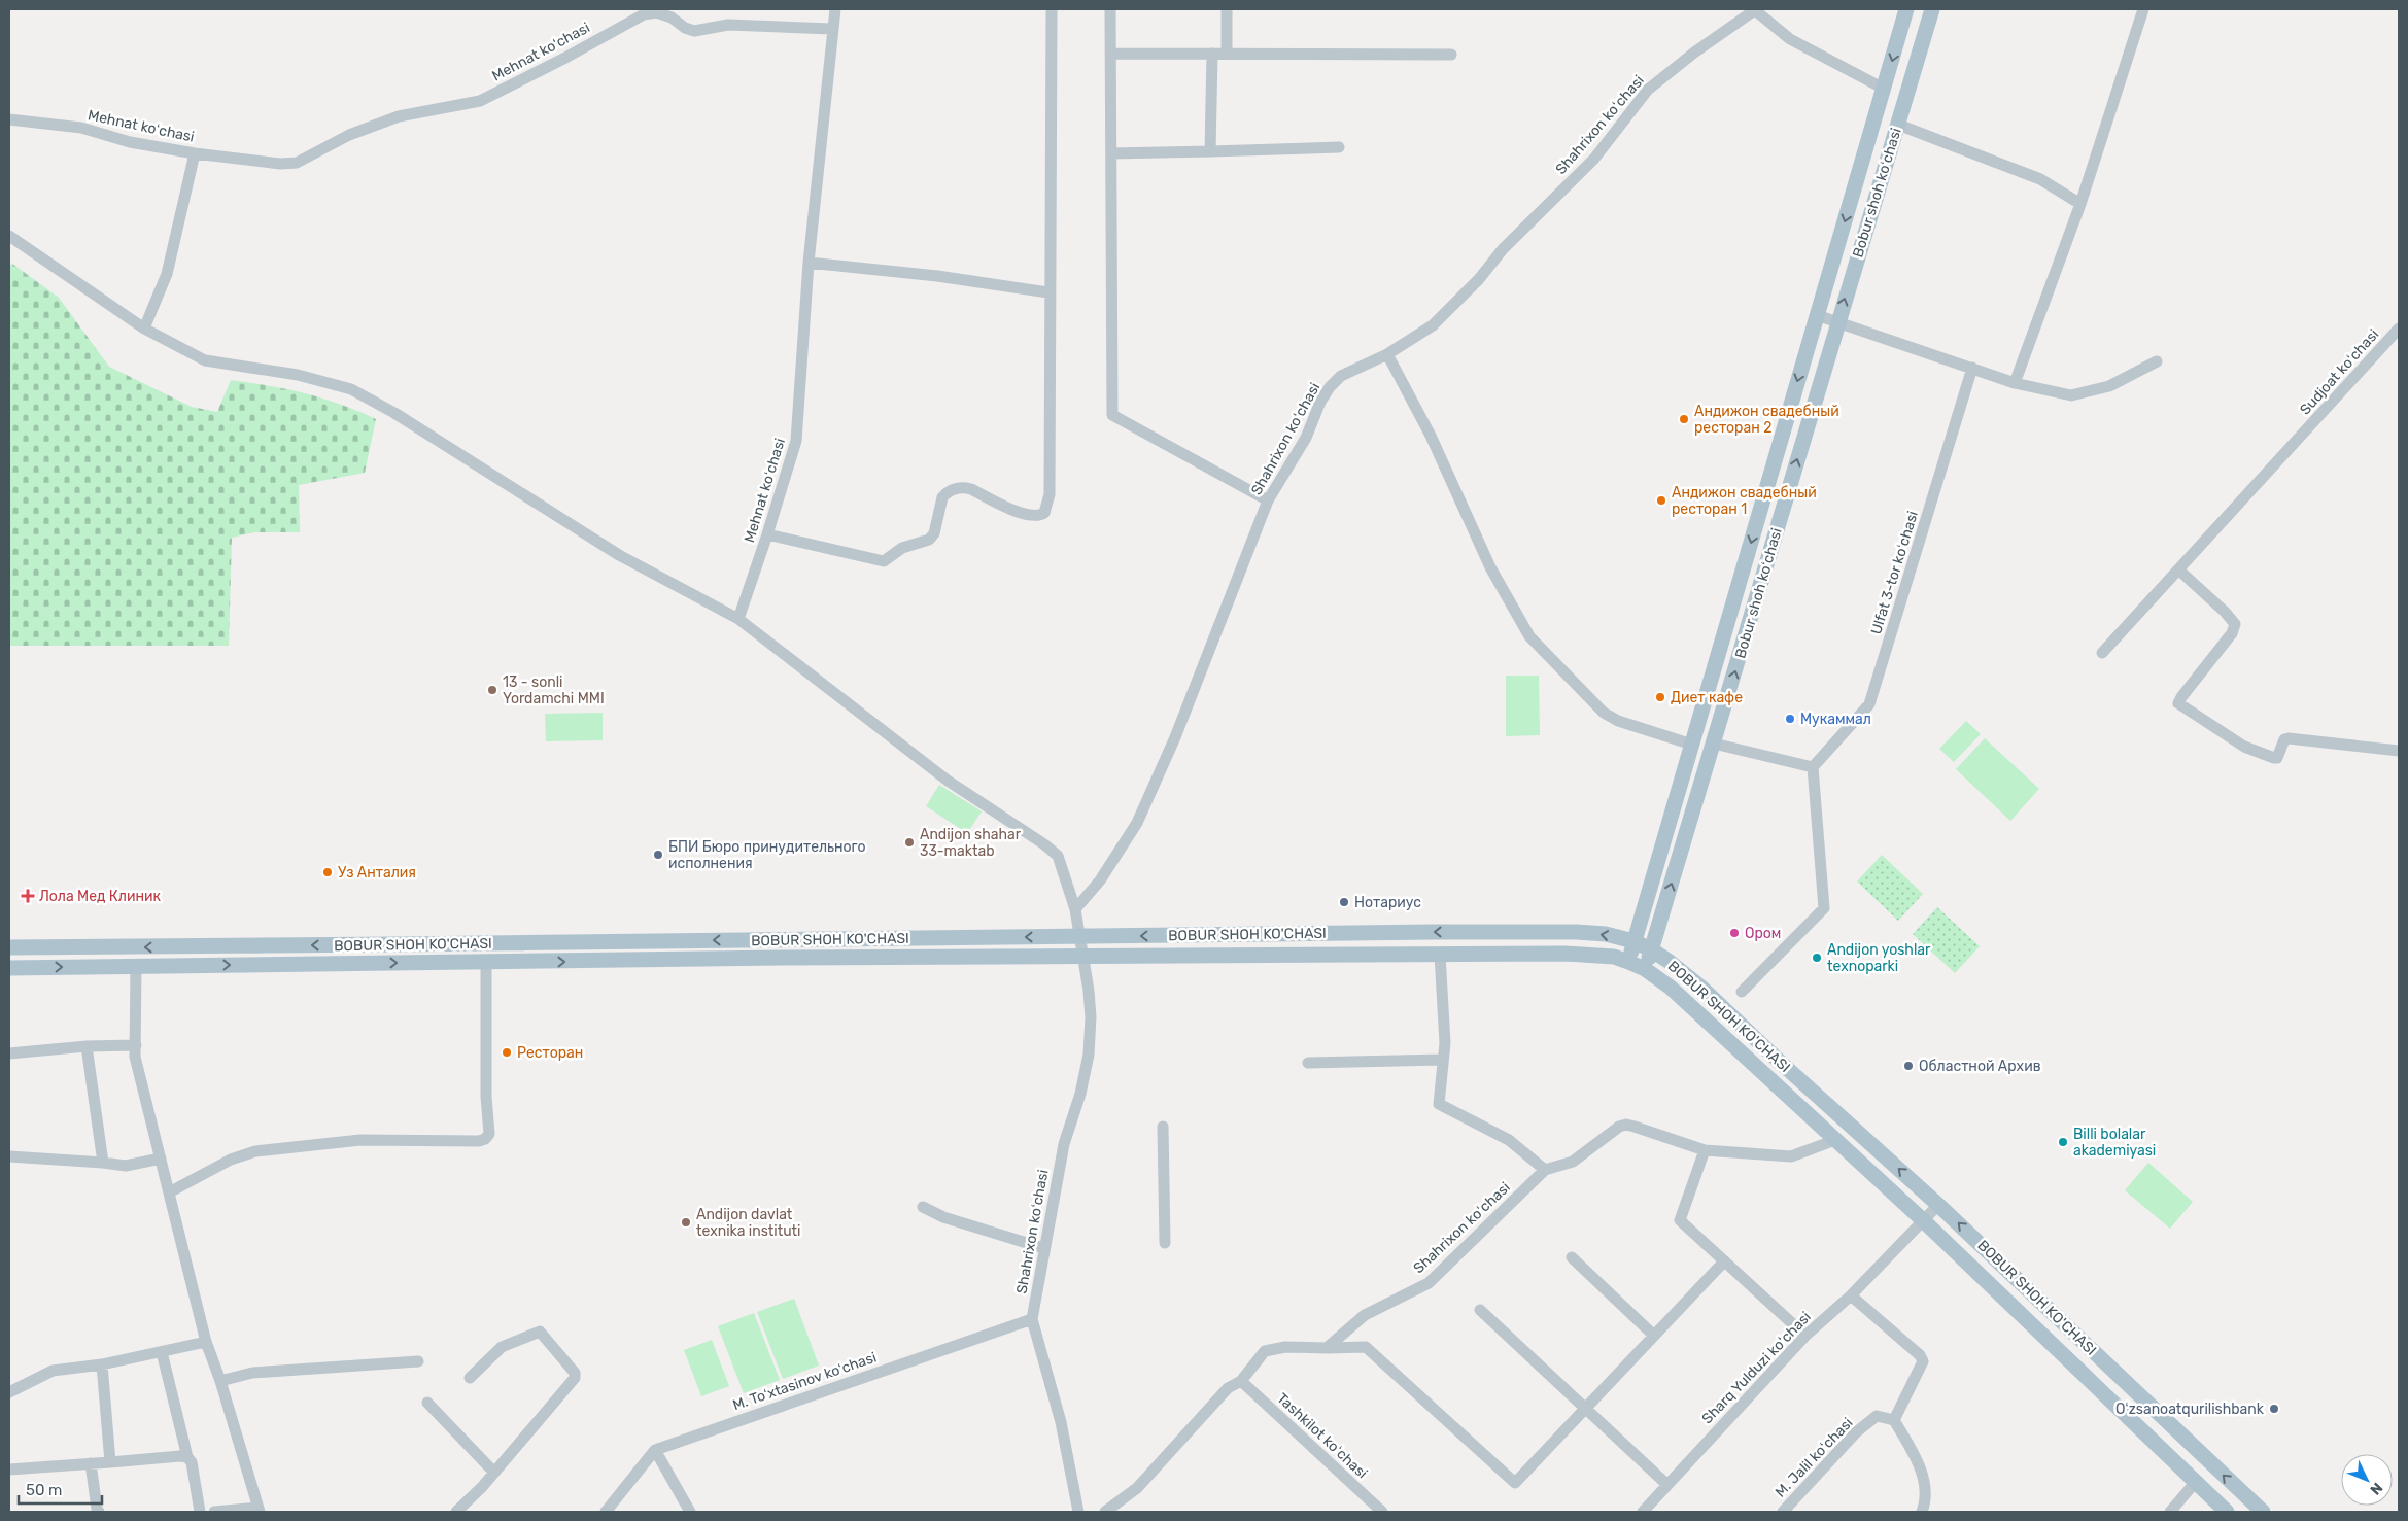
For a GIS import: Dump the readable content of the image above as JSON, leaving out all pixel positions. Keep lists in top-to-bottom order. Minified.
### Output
{"streets":{"main road":["Bobur shoh koʻchasi","BOBUR SHOH KO'CHASI"],"street":["Mehnat koʻchasi","Shahrixon koʻchasi","Sudjoat koʻchasi","Ulfat 3-tor koʻchasi","Sharq Yulduzi koʻchasi","M. Toʻxtasinov koʻchasi","Tashkilot koʻchasi","M. Jalil koʻchasi"]},"crossings":[["Shahrixon koʻchasi","BOBUR SHOH KO'CHASI"],["Shahrixon koʻchasi","M. Toʻxtasinov koʻchasi"],["Bobur shoh koʻchasi","BOBUR SHOH KO'CHASI"],["BOBUR SHOH KO'CHASI","Sharq Yulduzi koʻchasi"]],"places":{"other":["Андижон свадебный ресторан 2","Андижон свадебный ресторан 1","13 - sonli Yordamchi MMI","Диет кафе","Мукаммал","Andijon shahar 33-maktab","БПИ Бюро принудительного исполнения","Уз Анталия","Нотариус","Ором","Andijon yoshlar texnoparki","Ресторан","Областной Архив","Billi bolalar akademiyasi","Andijon davlat texnika instituti","Oʻzsanoatqurilishbank"],"health":["Лола Мед Клиник"]},"scale_bar":"50 m","north":"bottom right"}
